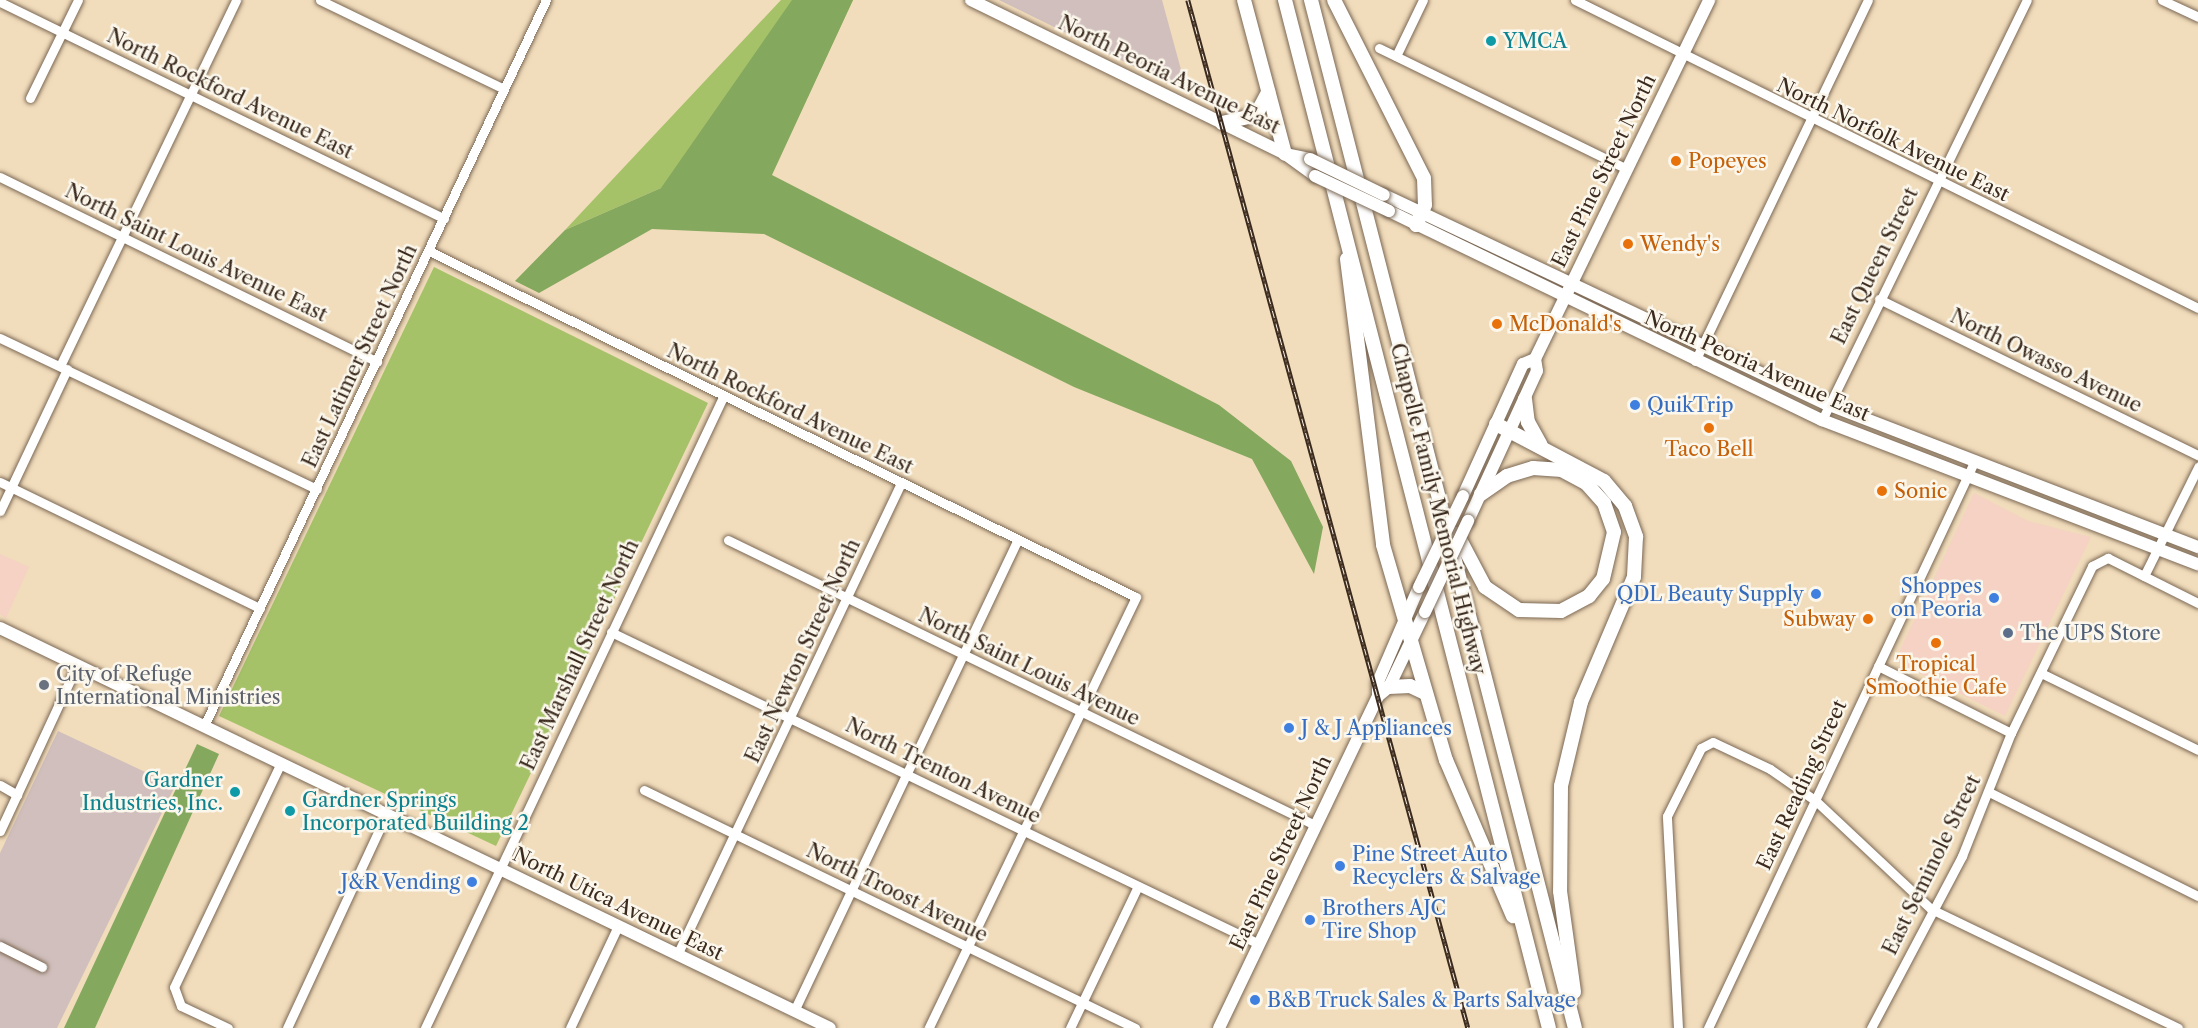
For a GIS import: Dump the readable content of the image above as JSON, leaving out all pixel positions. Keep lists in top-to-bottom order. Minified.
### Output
{"streets":{"highway":["Chapelle Family Memorial Highway"],"main road":["North Peoria Avenue East","East Pine Street North","North Utica Avenue East"],"street":["North Rockford Avenue East","North Norfolk Avenue East","North Saint Louis Avenue East","East Queen Street","East Latimer Street North","North Owasso Avenue","East Newton Street North","East Marshall Street North","North Saint Louis Avenue","North Trenton Avenue","East Reading Street","East Seminole Street","North Troost Avenue"]},"crossings":[["North Peoria Avenue East","East Pine Street North"],["North Peoria Avenue East","East Queen Street"],["North Peoria Avenue East","East Reading Street"],["North Rockford Avenue East","East Latimer Street North"],["North Rockford Avenue East","East Newton Street North"],["North Rockford Avenue East","East Marshall Street North"],["North Rockford Avenue East","North Saint Louis Avenue"],["North Norfolk Avenue East","East Pine Street North"],["North Norfolk Avenue East","East Queen Street"],["East Pine Street North","North Saint Louis Avenue"],["East Pine Street North","North Trenton Avenue"],["North Saint Louis Avenue East","East Latimer Street North"],["East Queen Street","North Owasso Avenue"],["East Latimer Street North","North Utica Avenue East"],["East Newton Street North","North Saint Louis Avenue"],["East Newton Street North","North Trenton Avenue"],["East Newton Street North","North Troost Avenue"],["East Newton Street North","North Utica Avenue East"],["East Marshall Street North","North Trenton Avenue"],["East Marshall Street North","North Utica Avenue East"]],"places":["YMCA","Popeyes","Wendy's","McDonald's","QuikTrip","Taco Bell","Sonic","QDL Beauty Supply","Shoppes on Peoria","Subway","The UPS Store","Tropical Smoothie Cafe","City of Refuge International Ministries","J & J Appliances","Gardner Industries, Inc.","Gardner Springs Incorporated Building 2","Pine Street Auto Recyclers & Salvage","J&R Vending","Brothers AJC Tire Shop","B&B Truck Sales & Parts Salvage"]}
